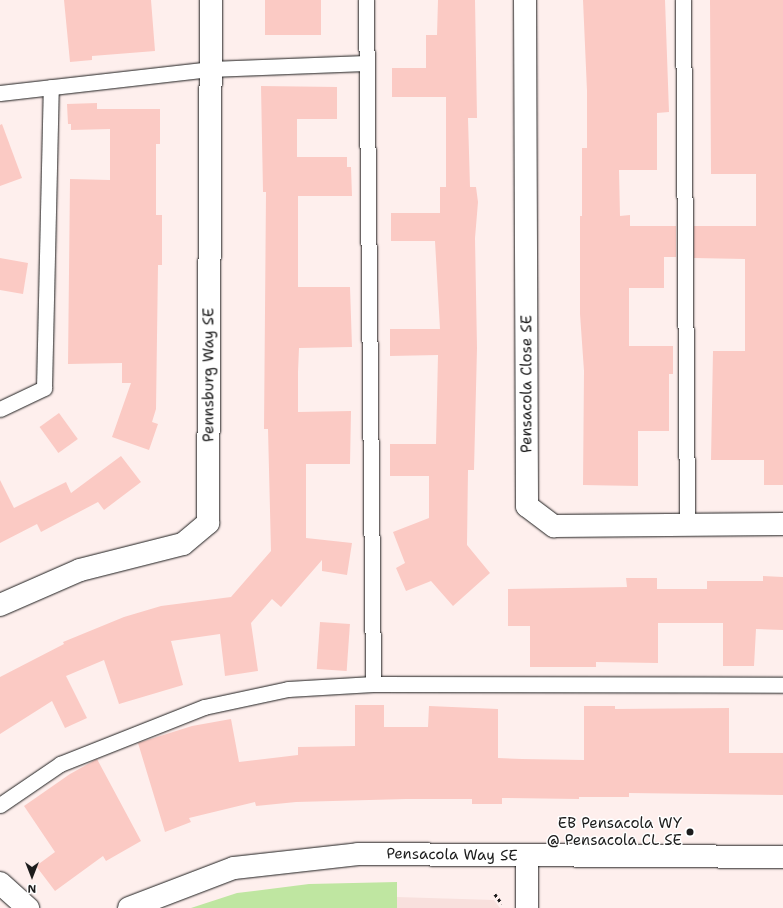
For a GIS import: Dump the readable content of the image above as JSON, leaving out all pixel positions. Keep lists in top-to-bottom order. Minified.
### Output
{"streets":{"street":["Pennsburg Way SE","Pensacola Close SE","Pensacola Way SE"]},"places":["EB Pensacola WY @ Pensacola CL SE"],"north":"bottom"}
